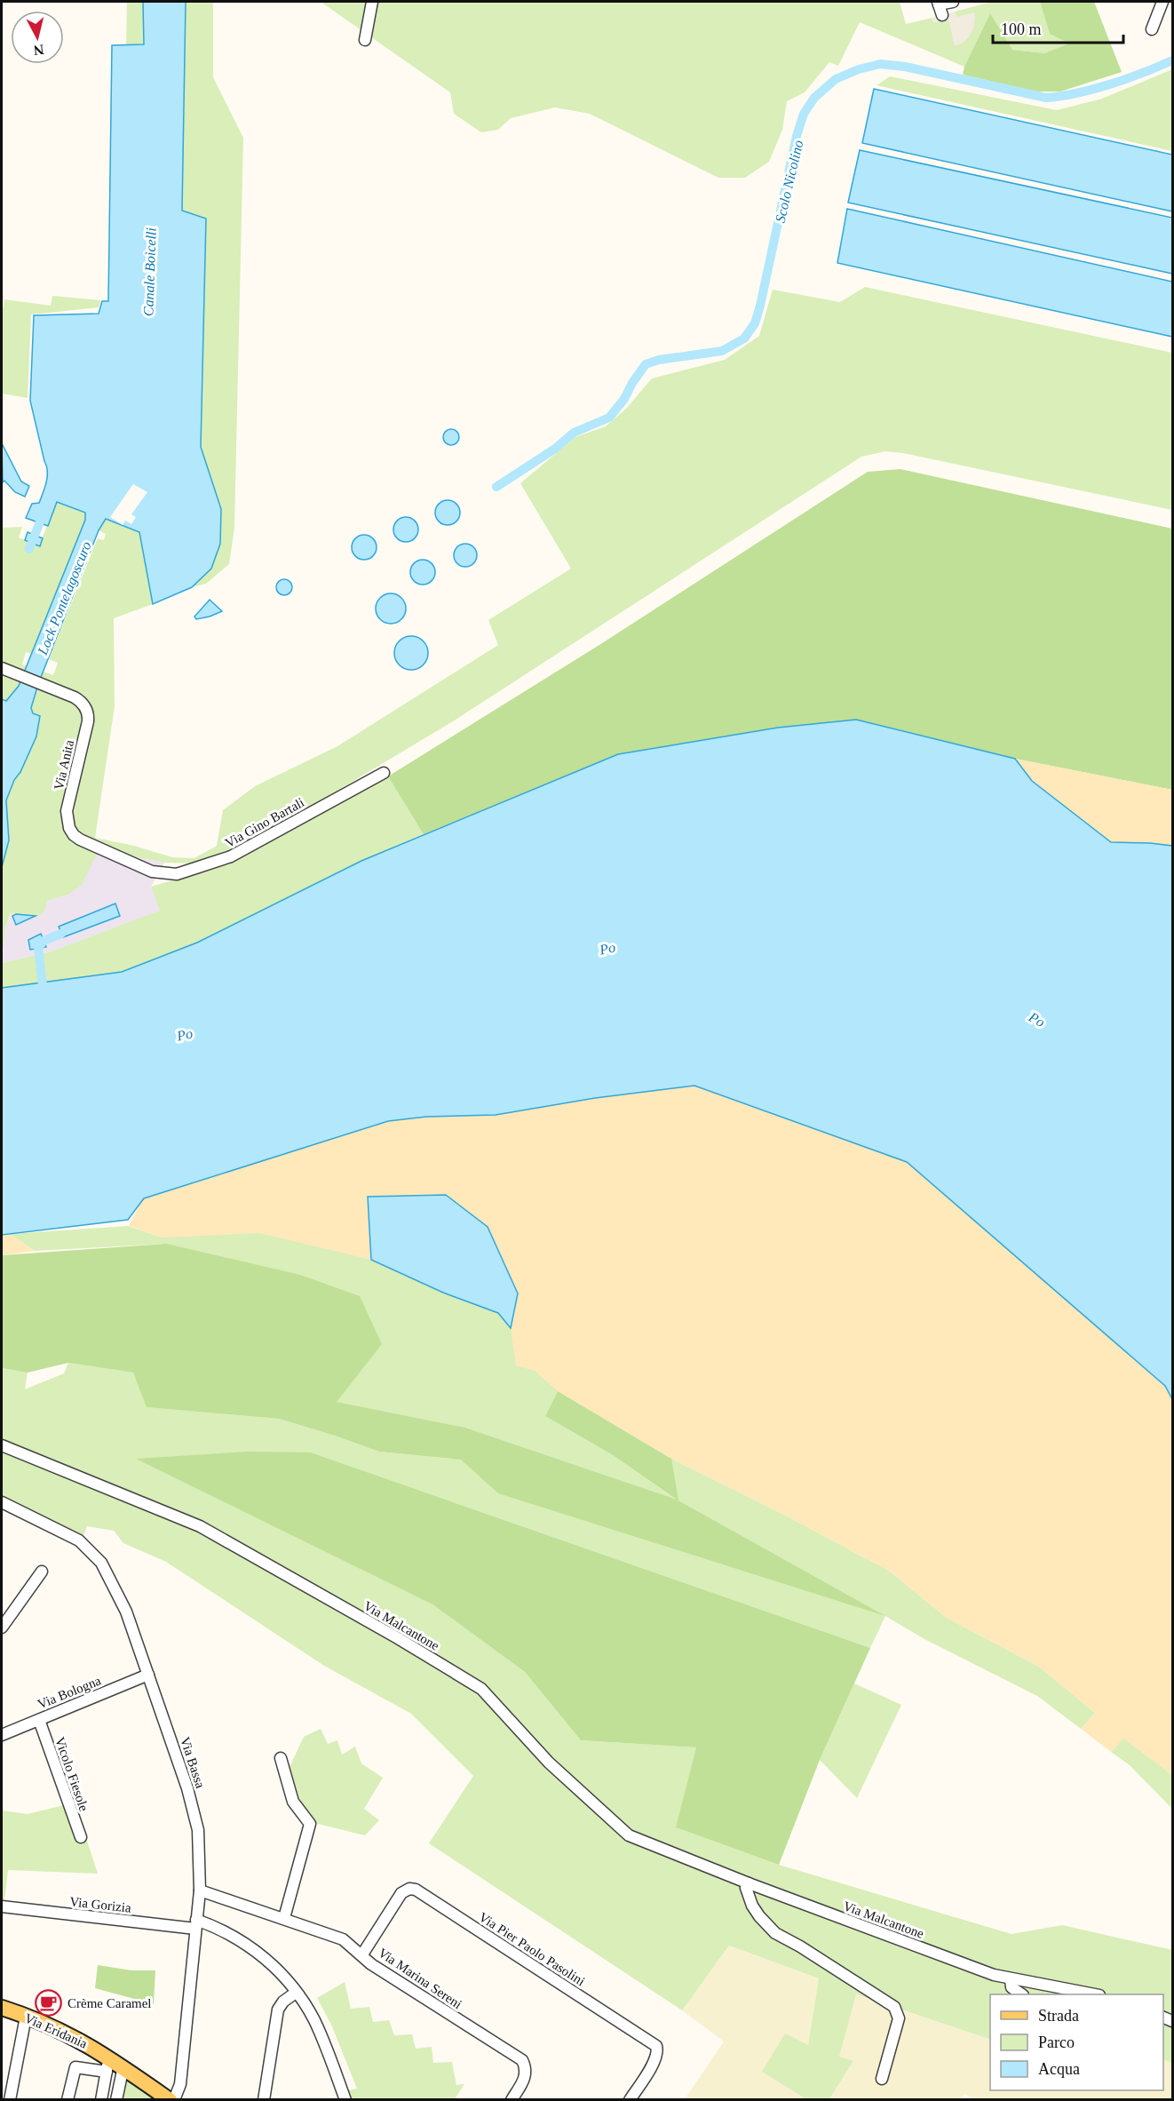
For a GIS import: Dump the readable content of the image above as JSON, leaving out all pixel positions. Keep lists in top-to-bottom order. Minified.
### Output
{"streets":{"main road":["Via Eridania"],"street":["Via Anita","Via Gino Bartali","Via Malcantone","Via Bologna","Via Bassa","Vicolo Fiesole","Via Gorizia","Via Pier Paolo Pasolini","Via Marina Sereni"]},"crossings":[["Via Anita","Via Gino Bartali"],["Via Bologna","Via Bassa"],["Via Bologna","Vicolo Fiesole"],["Via Bassa","Via Gorizia"],["Via Bassa","Via Marina Sereni"],["Via Pier Paolo Pasolini","Via Marina Sereni"]],"water":["Scolo Nicolino","Canale Boicelli","Lock Pontelagoscuro","Po"],"places":{"cafe":["Crème Caramel"]},"legend":["Strada","Parco","Acqua"],"scale_bar":"100 m","north":"bottom"}
